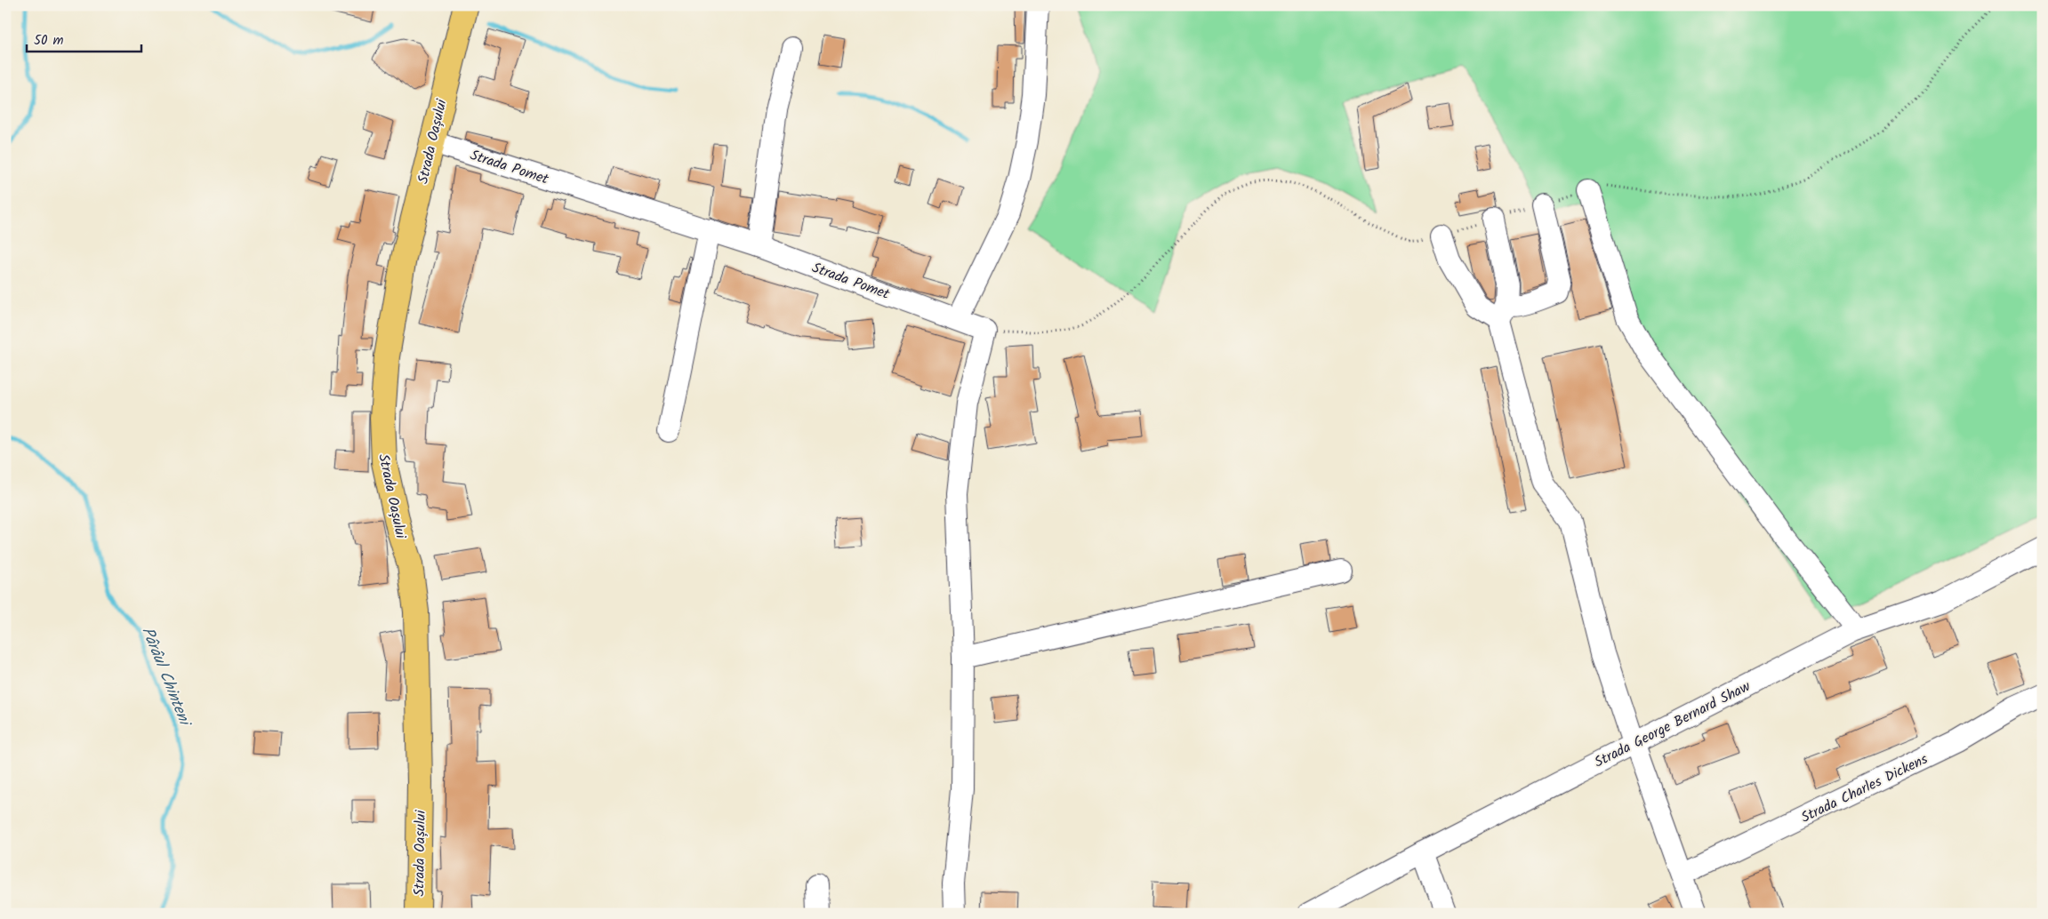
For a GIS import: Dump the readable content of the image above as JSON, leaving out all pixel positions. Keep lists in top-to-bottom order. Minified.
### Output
{"streets":{"main road":["Strada Oașului"],"street":["Strada Pomet","Strada George Bernard Shaw","Strada Charles Dickens"]},"crossings":[["Strada Oașului","Strada Pomet"]],"water":["Pârâul Chinteni"],"scale_bar":"50 m"}
